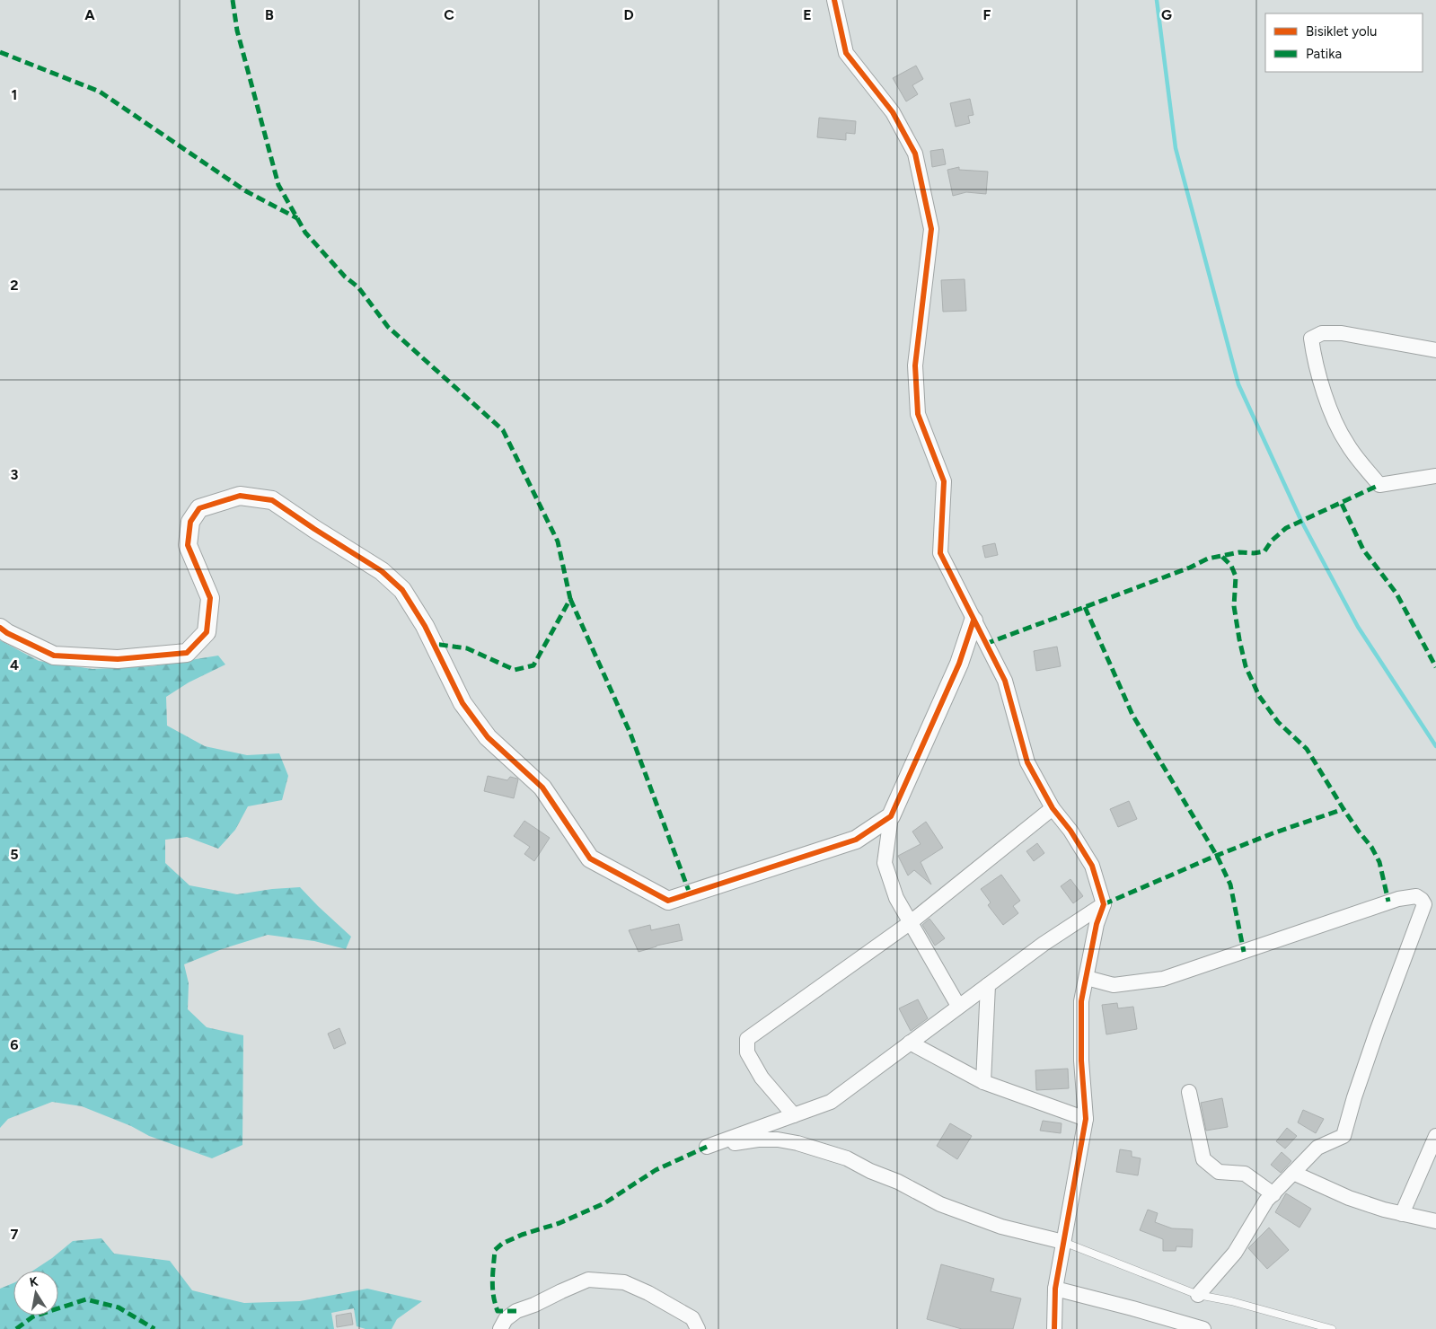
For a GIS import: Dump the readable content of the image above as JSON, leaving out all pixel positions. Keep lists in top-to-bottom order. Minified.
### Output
{"legend":["Bisiklet yolu","Patika"],"north":"top","grid":{"columns":["A","B","C","D","E","F","G"],"rows":["1","2","3","4","5","6","7"]}}
